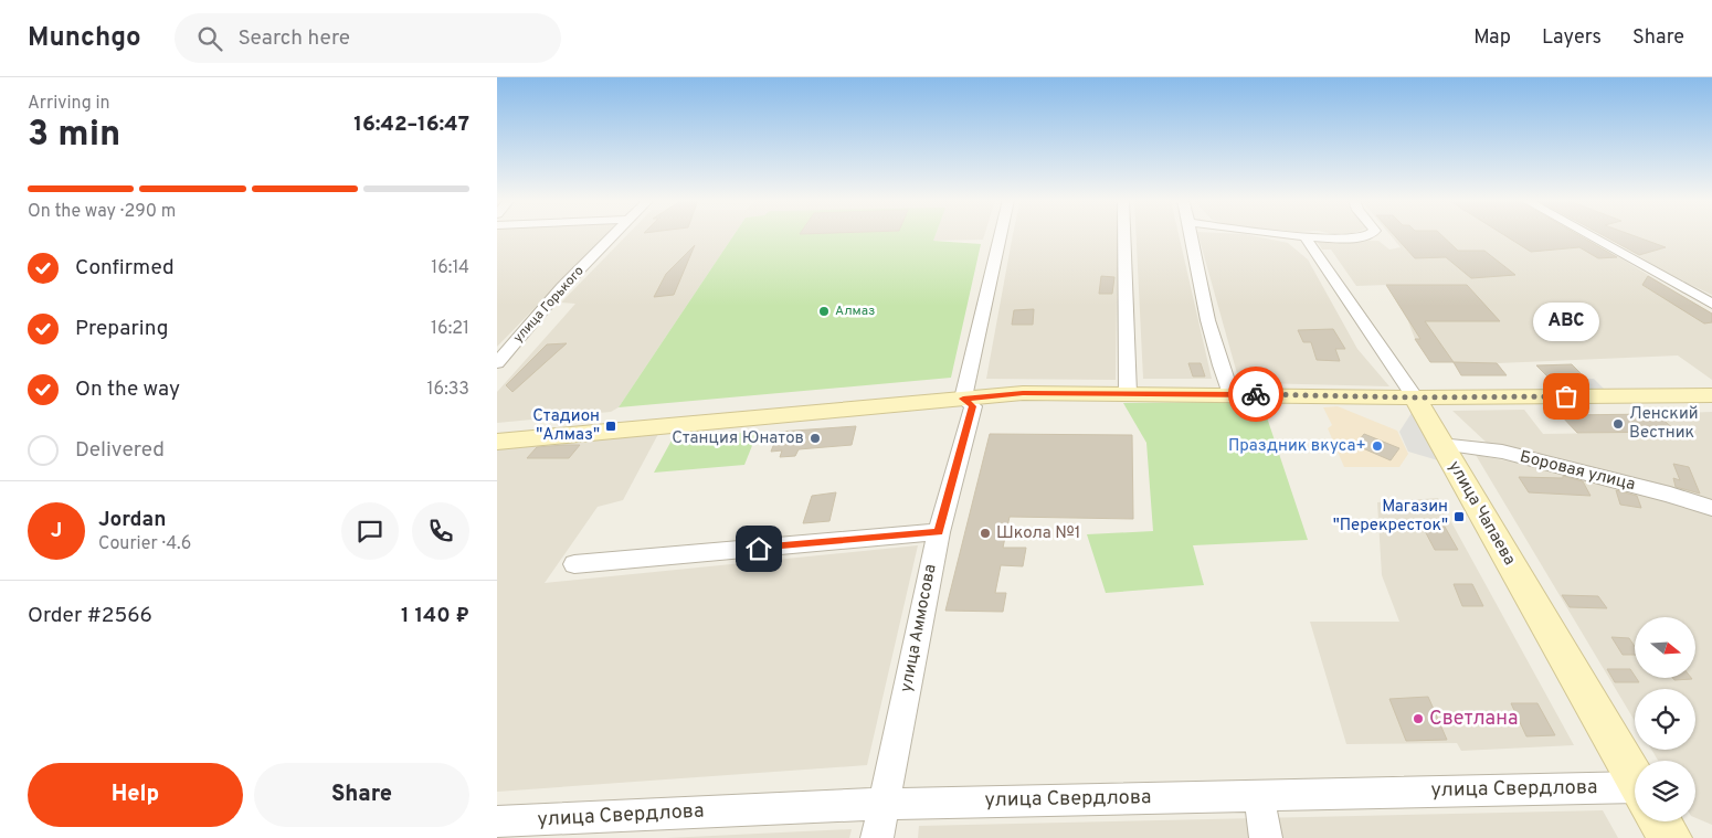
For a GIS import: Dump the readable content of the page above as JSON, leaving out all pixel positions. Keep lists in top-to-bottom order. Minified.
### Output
{"streets":{"main road":["улица Чапаева"],"street":["улица Горького","Боровая улица","улица Аммосова","улица Свердлова"]},"crossings":[["Боровая улица","улица Чапаева"],["улица Аммосова","улица Свердлова"]],"places":{"other":["Алмаз","ABC","Ленский Вестник","Станция Юнатов","Праздник вкуса+","Школа №1","Светлана"],"transit":["Стадион \"Алмаз\"","Магазин \"Перекресток\""]},"north":"right","page":{"header":"Munchgo","search":"Search here","nav":["Map","Layers","Share"],"heading":["3 min","Arriving in","16:42–16:47"],"panel":["Jordan","Courier · 4.6","Order #2566","1 140 ₽"],"bar":"On the way · 290 m","list":[["Confirmed","16:14"],["Preparing","16:21"],["On the way","16:33"],"Delivered"],"bubble":"ABC","round":"J","buttons":["Help","Share"]}}
